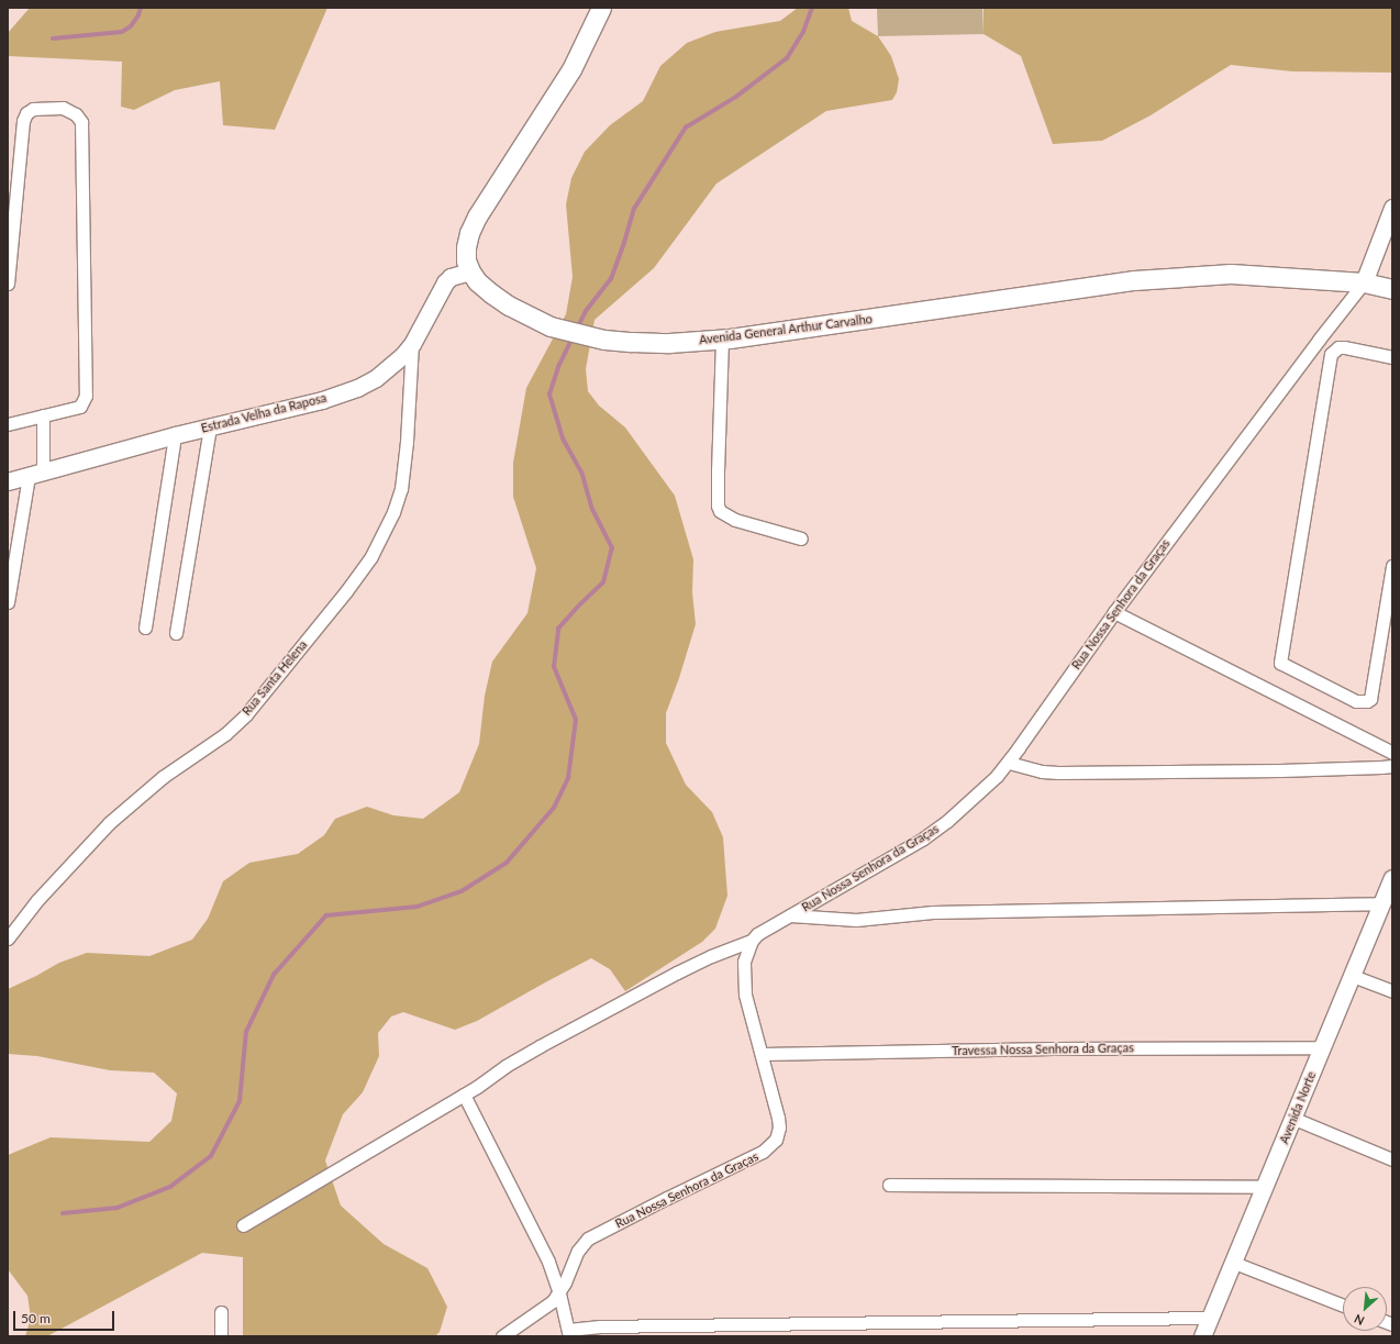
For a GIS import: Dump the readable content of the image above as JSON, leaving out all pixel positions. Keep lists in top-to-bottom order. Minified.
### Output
{"streets":{"main road":["Avenida General Arthur Carvalho"],"street":["Estrada Velha da Raposa","Rua Nossa Senhora da Graças","Rua Santa Helena","Travessa Nossa Senhora da Graças","Avenida Norte"]},"crossings":[["Avenida General Arthur Carvalho","Estrada Velha da Raposa"],["Avenida General Arthur Carvalho","Rua Nossa Senhora da Graças"],["Estrada Velha da Raposa","Rua Santa Helena"],["Rua Nossa Senhora da Graças","Travessa Nossa Senhora da Graças"],["Travessa Nossa Senhora da Graças","Avenida Norte"]],"scale_bar":"50 m","north":"bottom left"}
